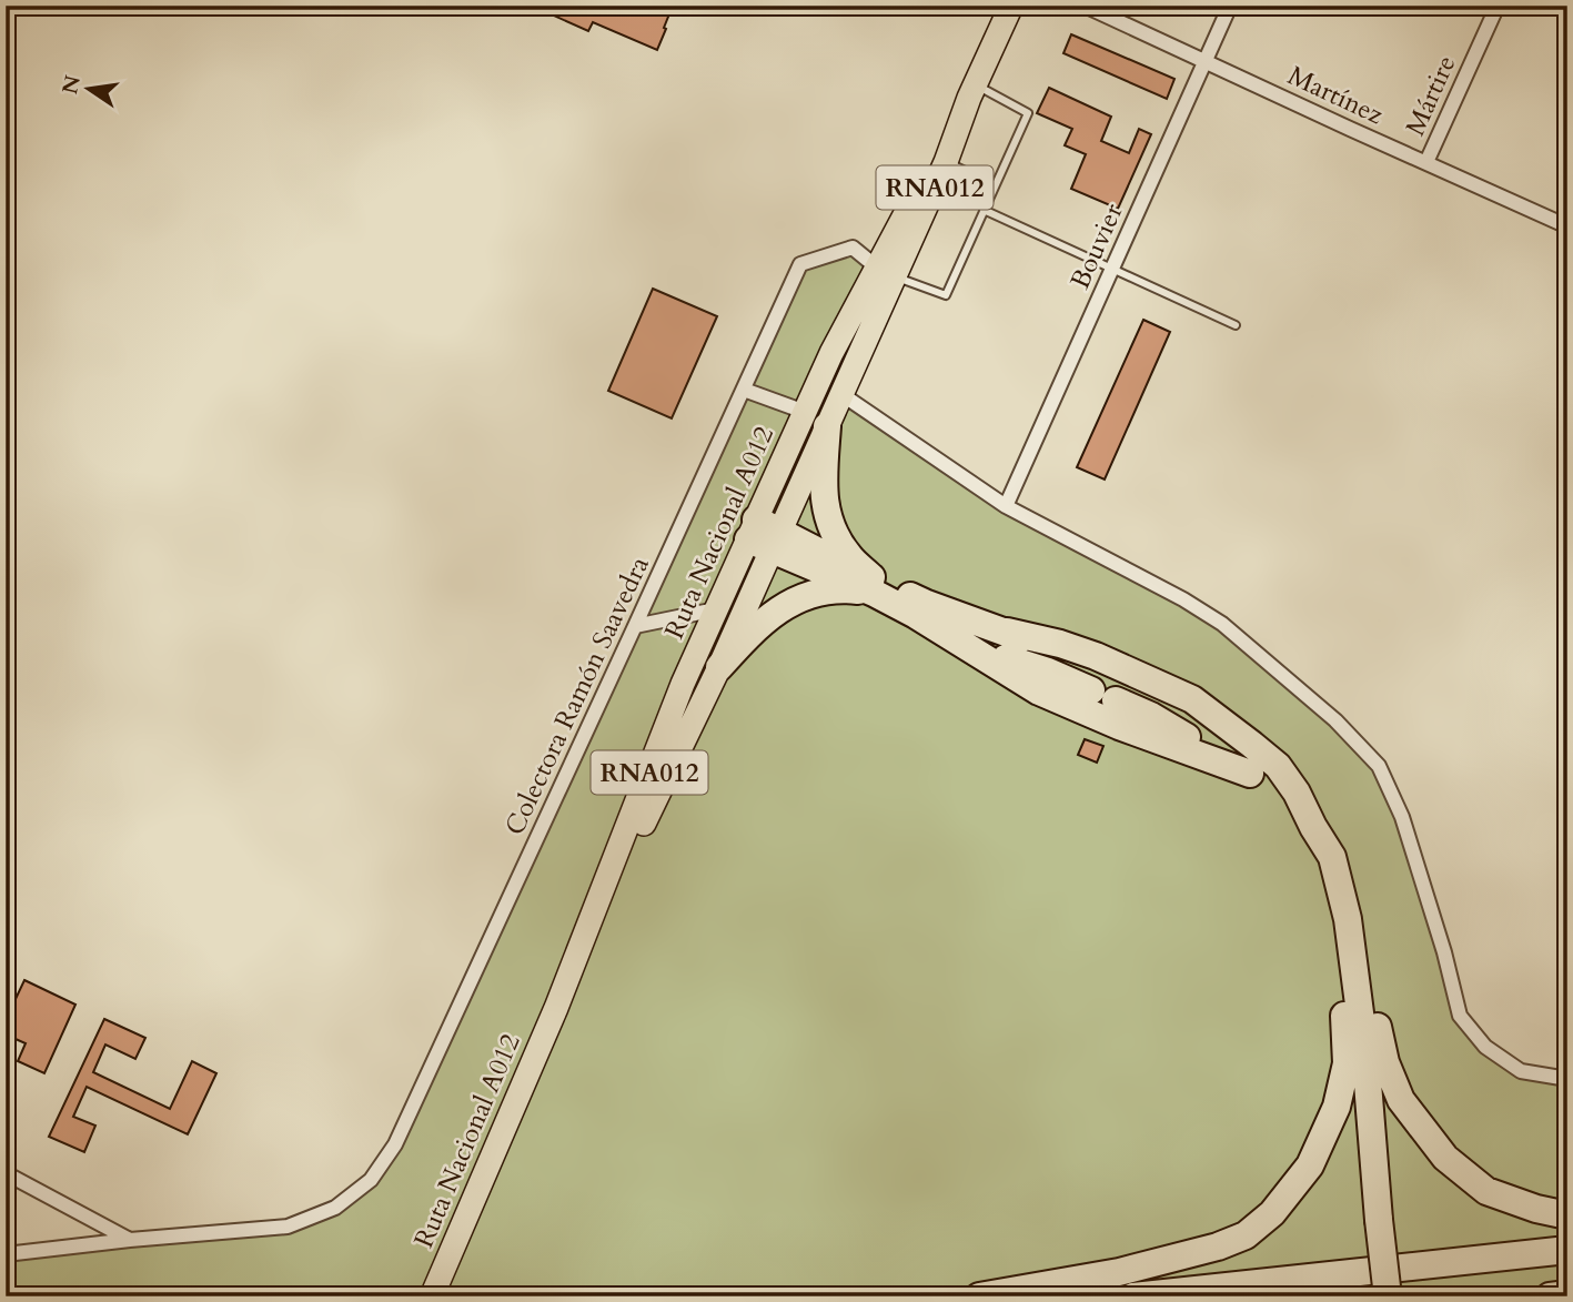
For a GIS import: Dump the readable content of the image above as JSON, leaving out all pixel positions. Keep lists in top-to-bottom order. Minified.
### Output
{"streets":{"highway":["RNA012"],"main road":["Ruta Nacional A012"],"street":["Martínez","Mártire","Bouvier","Colectora Ramón Saavedra"]},"crossings":[["Martínez","Mártire"],["Martínez","Bouvier"],["RNA012","Ruta Nacional A012"],["Ruta Nacional A012","Colectora Ramón Saavedra"]],"north":"left"}
